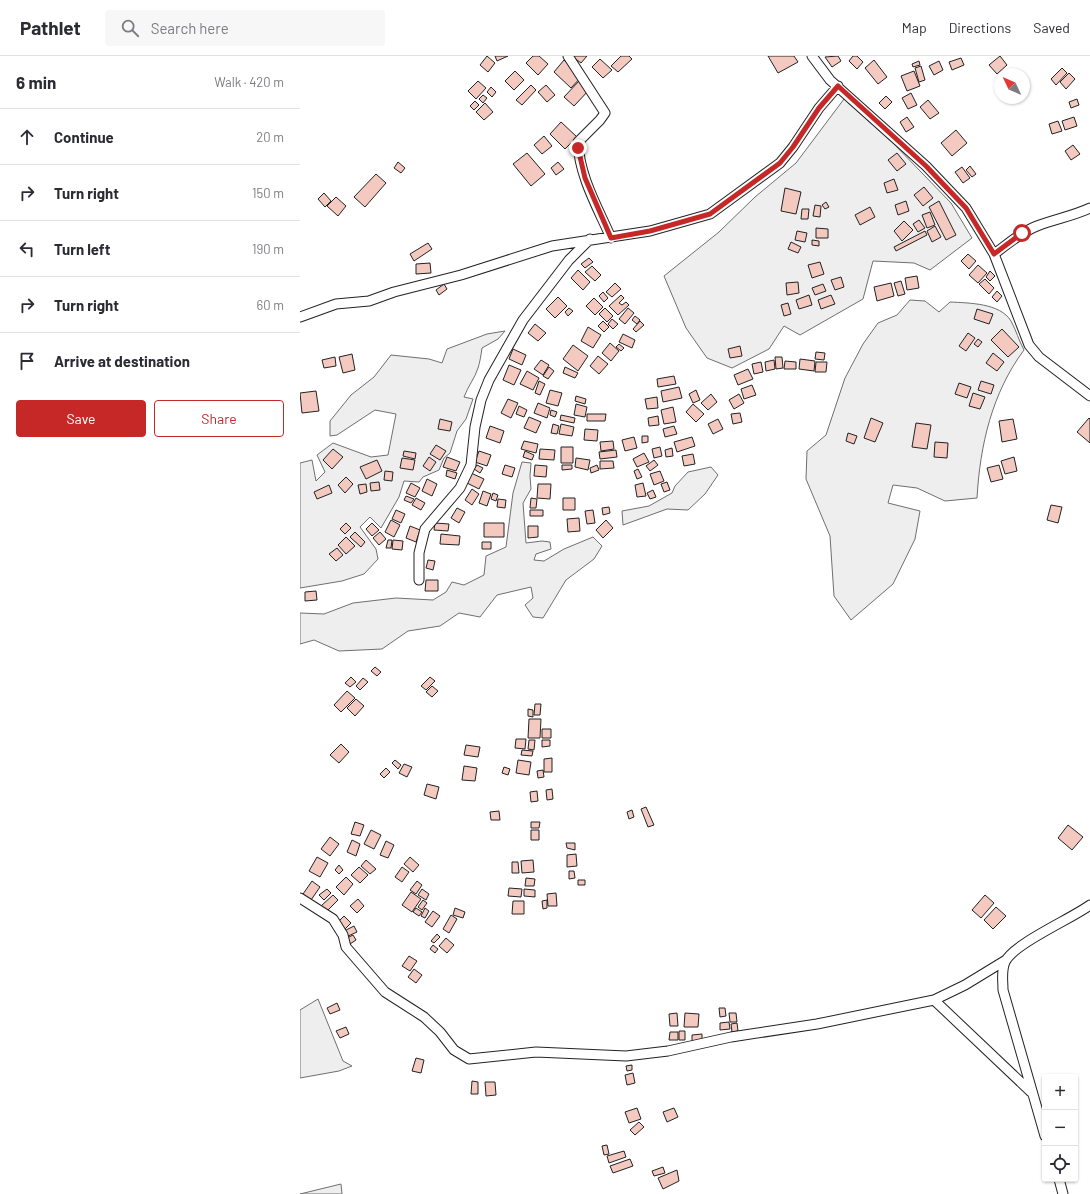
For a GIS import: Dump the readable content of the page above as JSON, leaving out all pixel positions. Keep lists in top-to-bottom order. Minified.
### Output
{"north":"top left","page":{"header":"Pathlet","search":"Search here","nav":["Map","Directions","Saved"],"heading":["6 min","Walk · 420 m"],"list":[["Continue","20 m"],["Turn right","150 m"],["Turn left","190 m"],["Turn right","60 m"],"Arrive at destination"],"buttons":["Save","Share"],"map_buttons":["+","−"]}}
